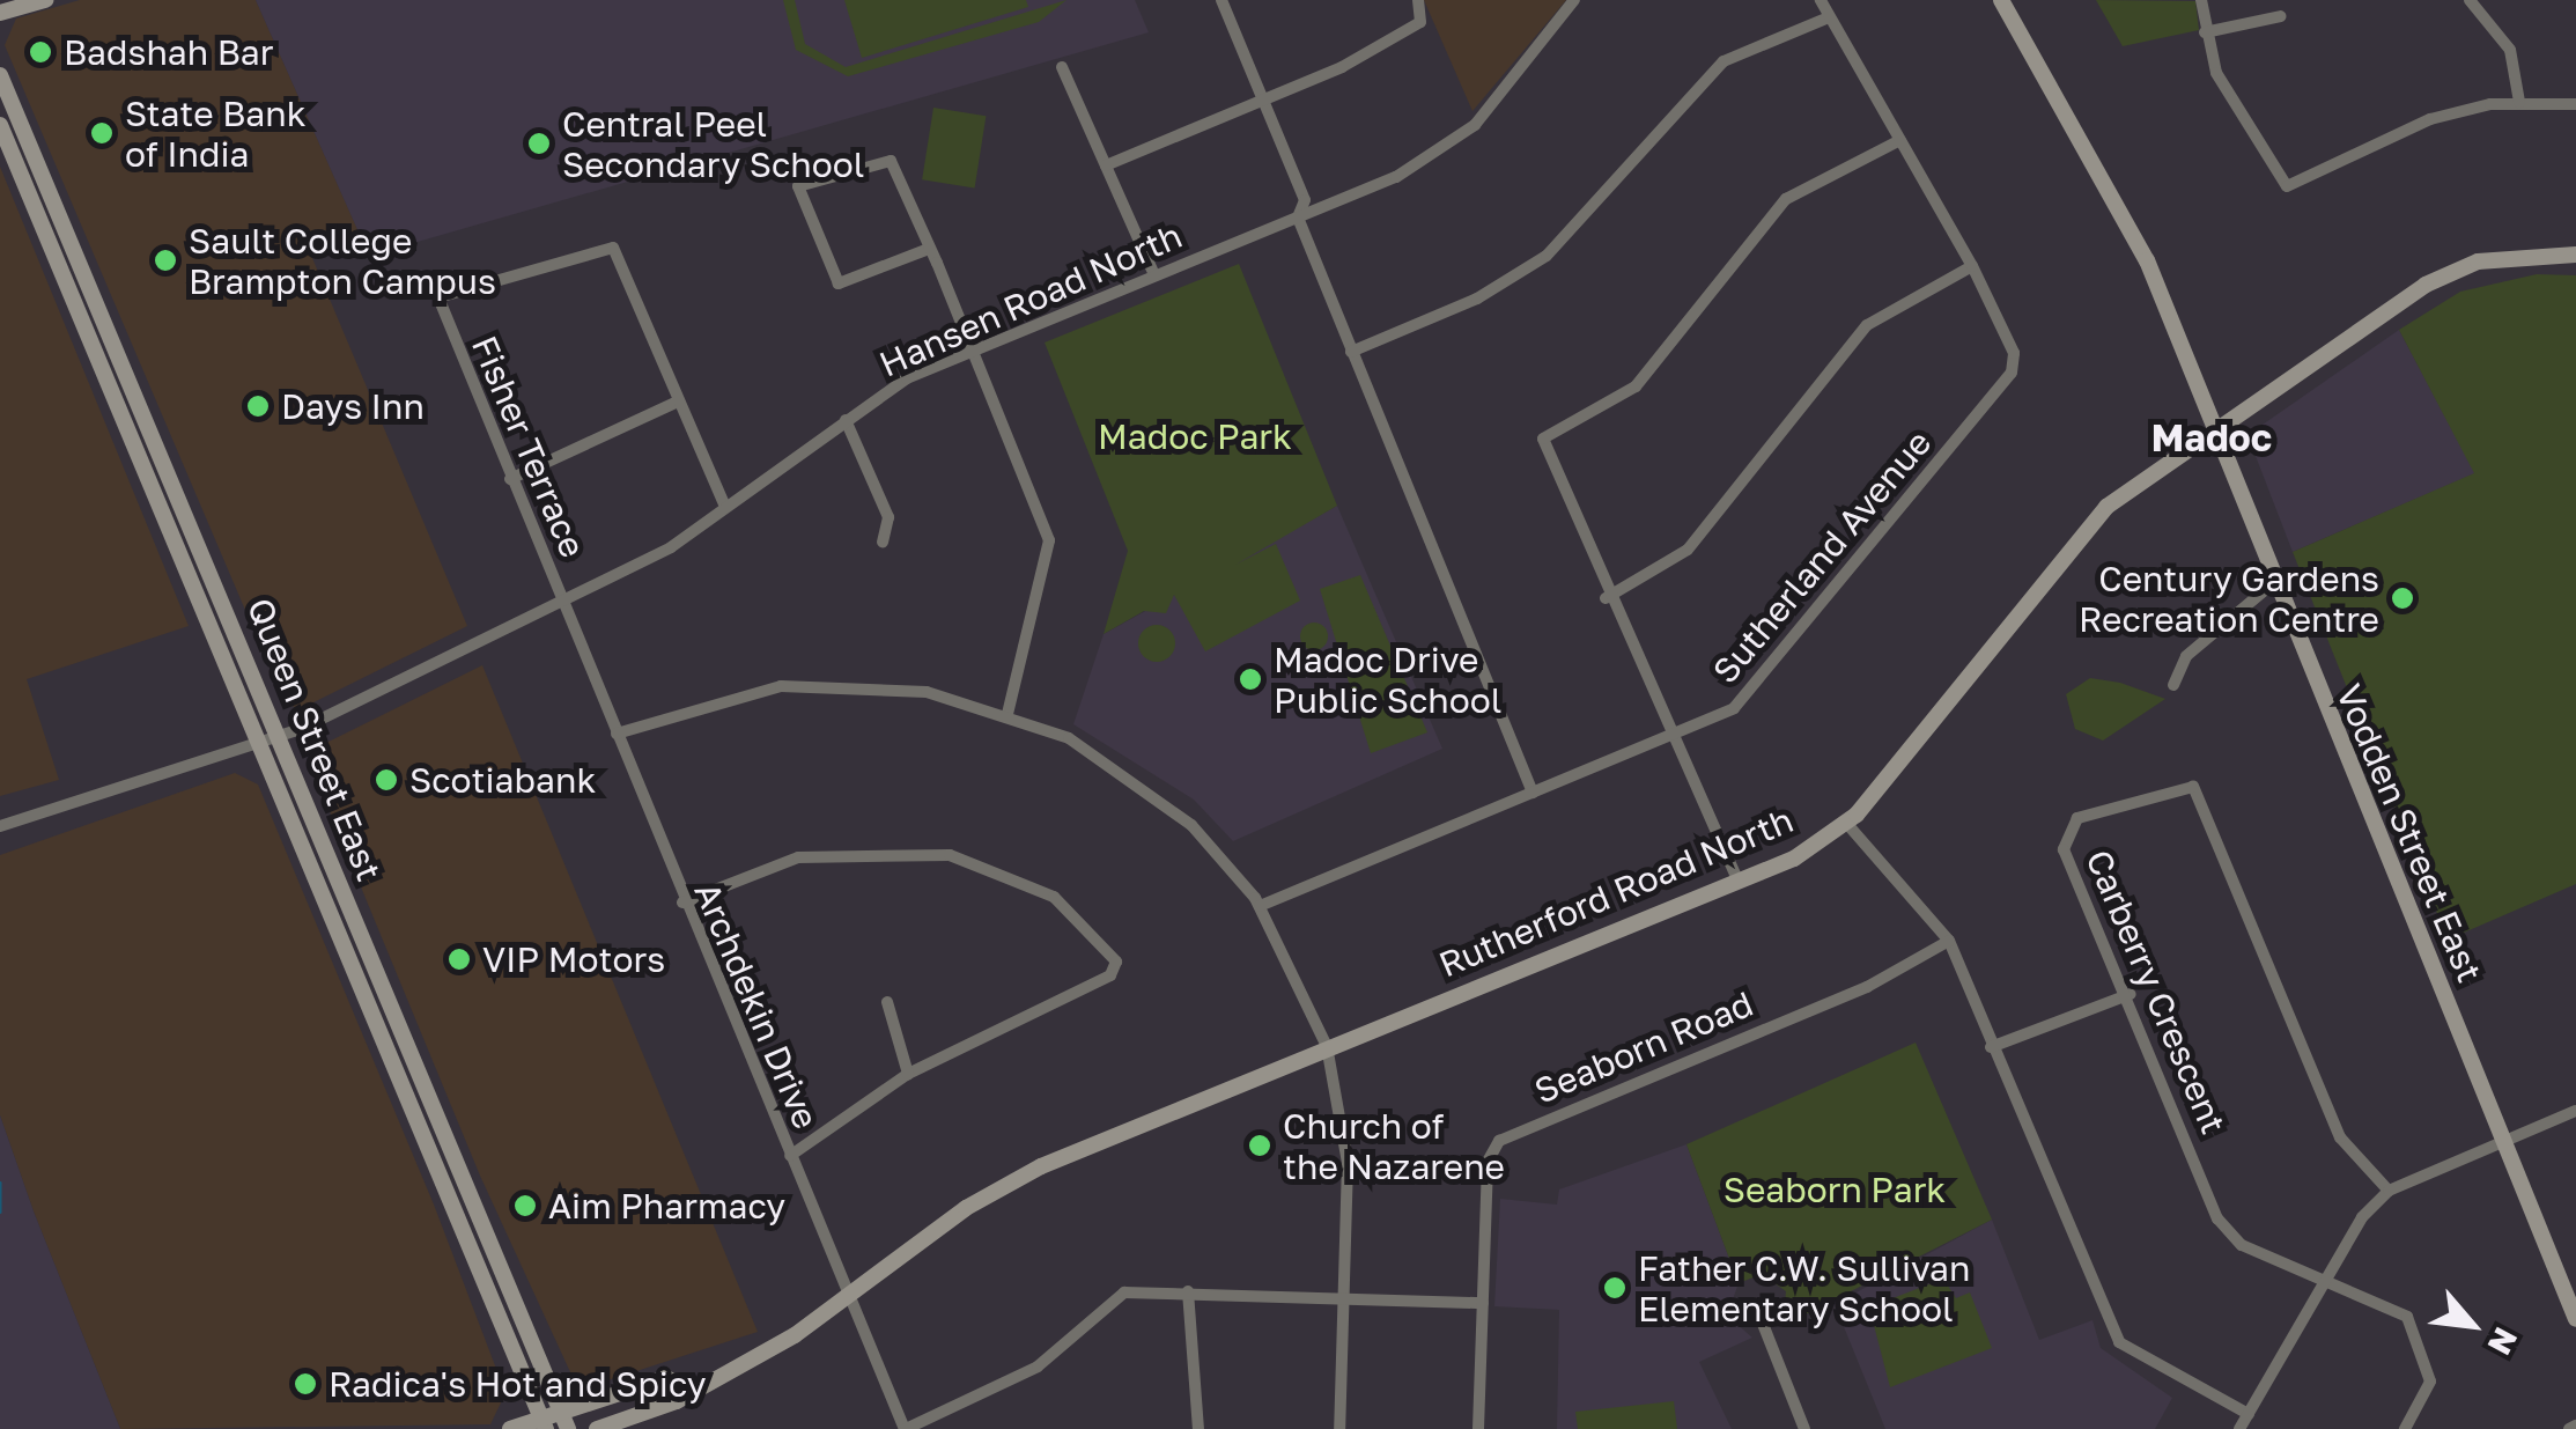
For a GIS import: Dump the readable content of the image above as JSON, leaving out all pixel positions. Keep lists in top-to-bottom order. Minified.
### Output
{"streets":{"street":["Hansen Road North","Fisher Terrace","Sutherland Avenue","Queen Street East","Vodden Street East","Rutherford Road North","Carberry Crescent","Archdekin Drive","Seaborn Road"]},"crossings":[["Hansen Road North","Fisher Terrace"],["Hansen Road North","Queen Street East"],["Hansen Road North","Archdekin Drive"],["Fisher Terrace","Archdekin Drive"],["Vodden Street East","Rutherford Road North"],["Rutherford Road North","Archdekin Drive"]],"districts":["Madoc"],"parks":["Madoc Park","Seaborn Park"],"places":["Badshah Bar","State Bank of India","Central Peel Secondary School","Sault College Brampton Campus","Days Inn","Century Gardens Recreation Centre","Madoc Drive Public School","Scotiabank","VIP Motors","Church of the Nazarene","Aim Pharmacy","Father C.W. Sullivan Elementary School","Radica's Hot and Spicy"],"north":"bottom right"}
